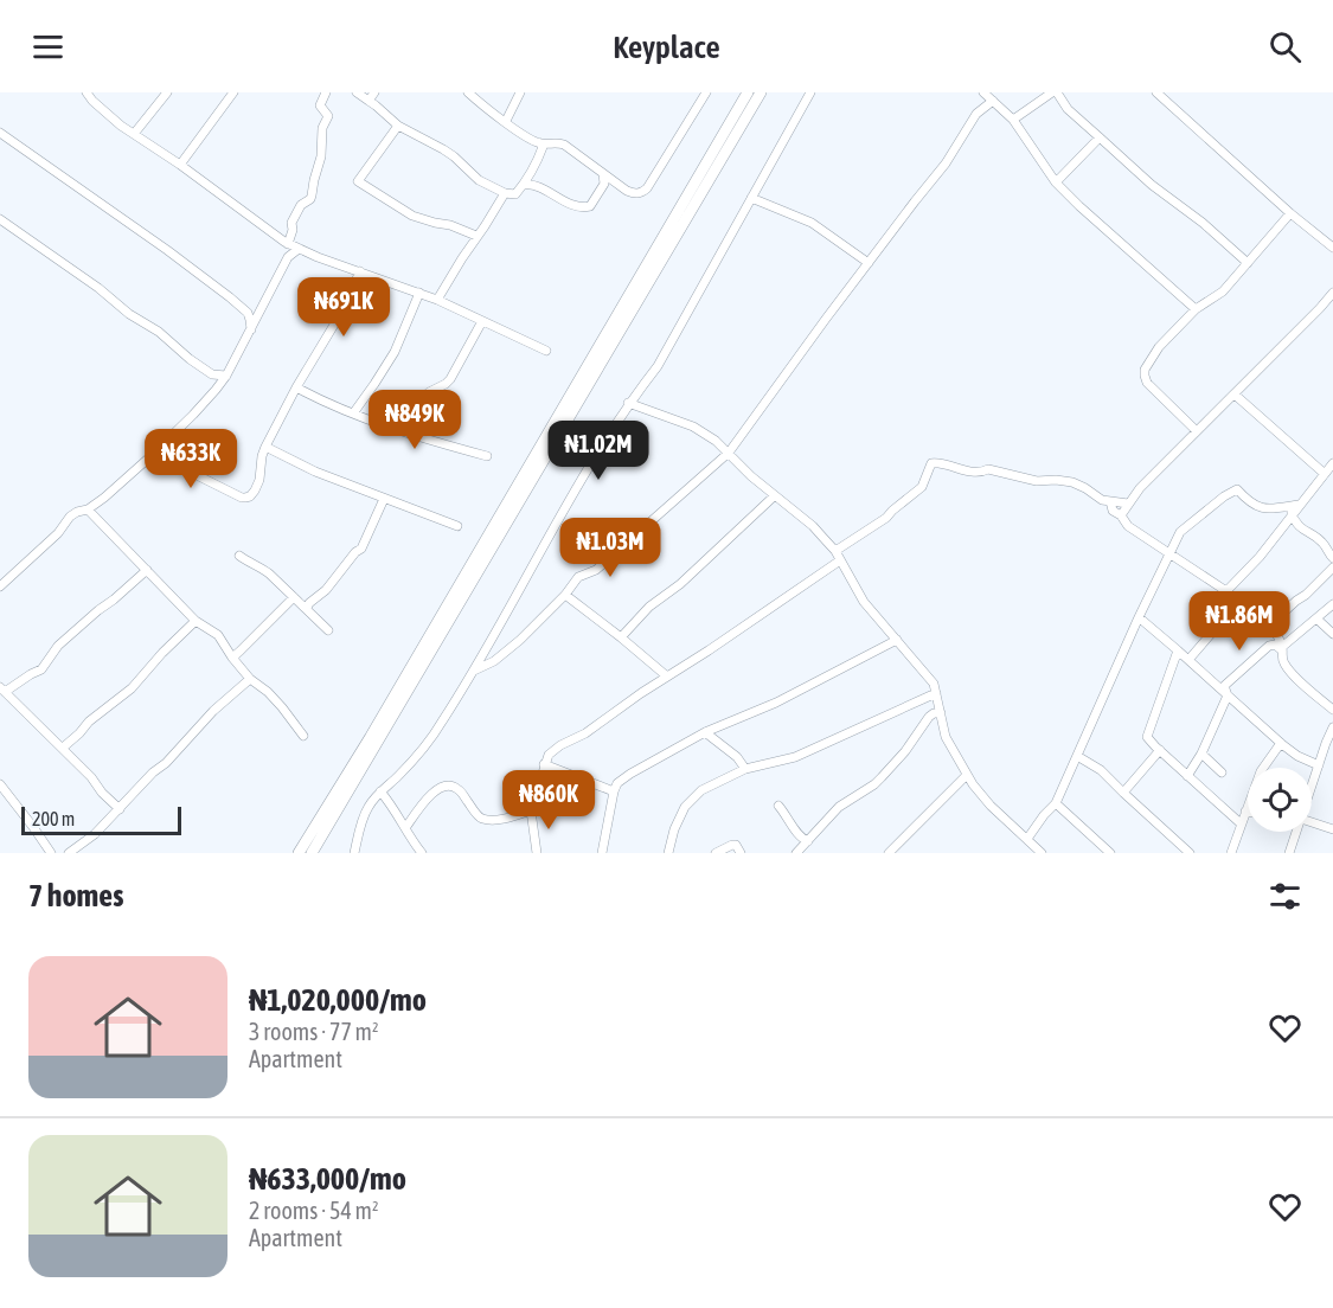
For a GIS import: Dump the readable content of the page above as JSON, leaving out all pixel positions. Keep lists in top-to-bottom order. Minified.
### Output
{"scale_bar":"200 m","page":{"header":"Keyplace","price":["₦691K","₦849K","₦1.02M","₦633K","₦1.03M","₦1.86M","₦860K"],"scale":"200 m","heading":"7 homes","list":[{"name":"₦1,020,000/mo","note":"3 rooms · 77 m² · Apartment"},{"name":"₦633,000/mo","note":"2 rooms · 54 m² · Apartment"}]}}
